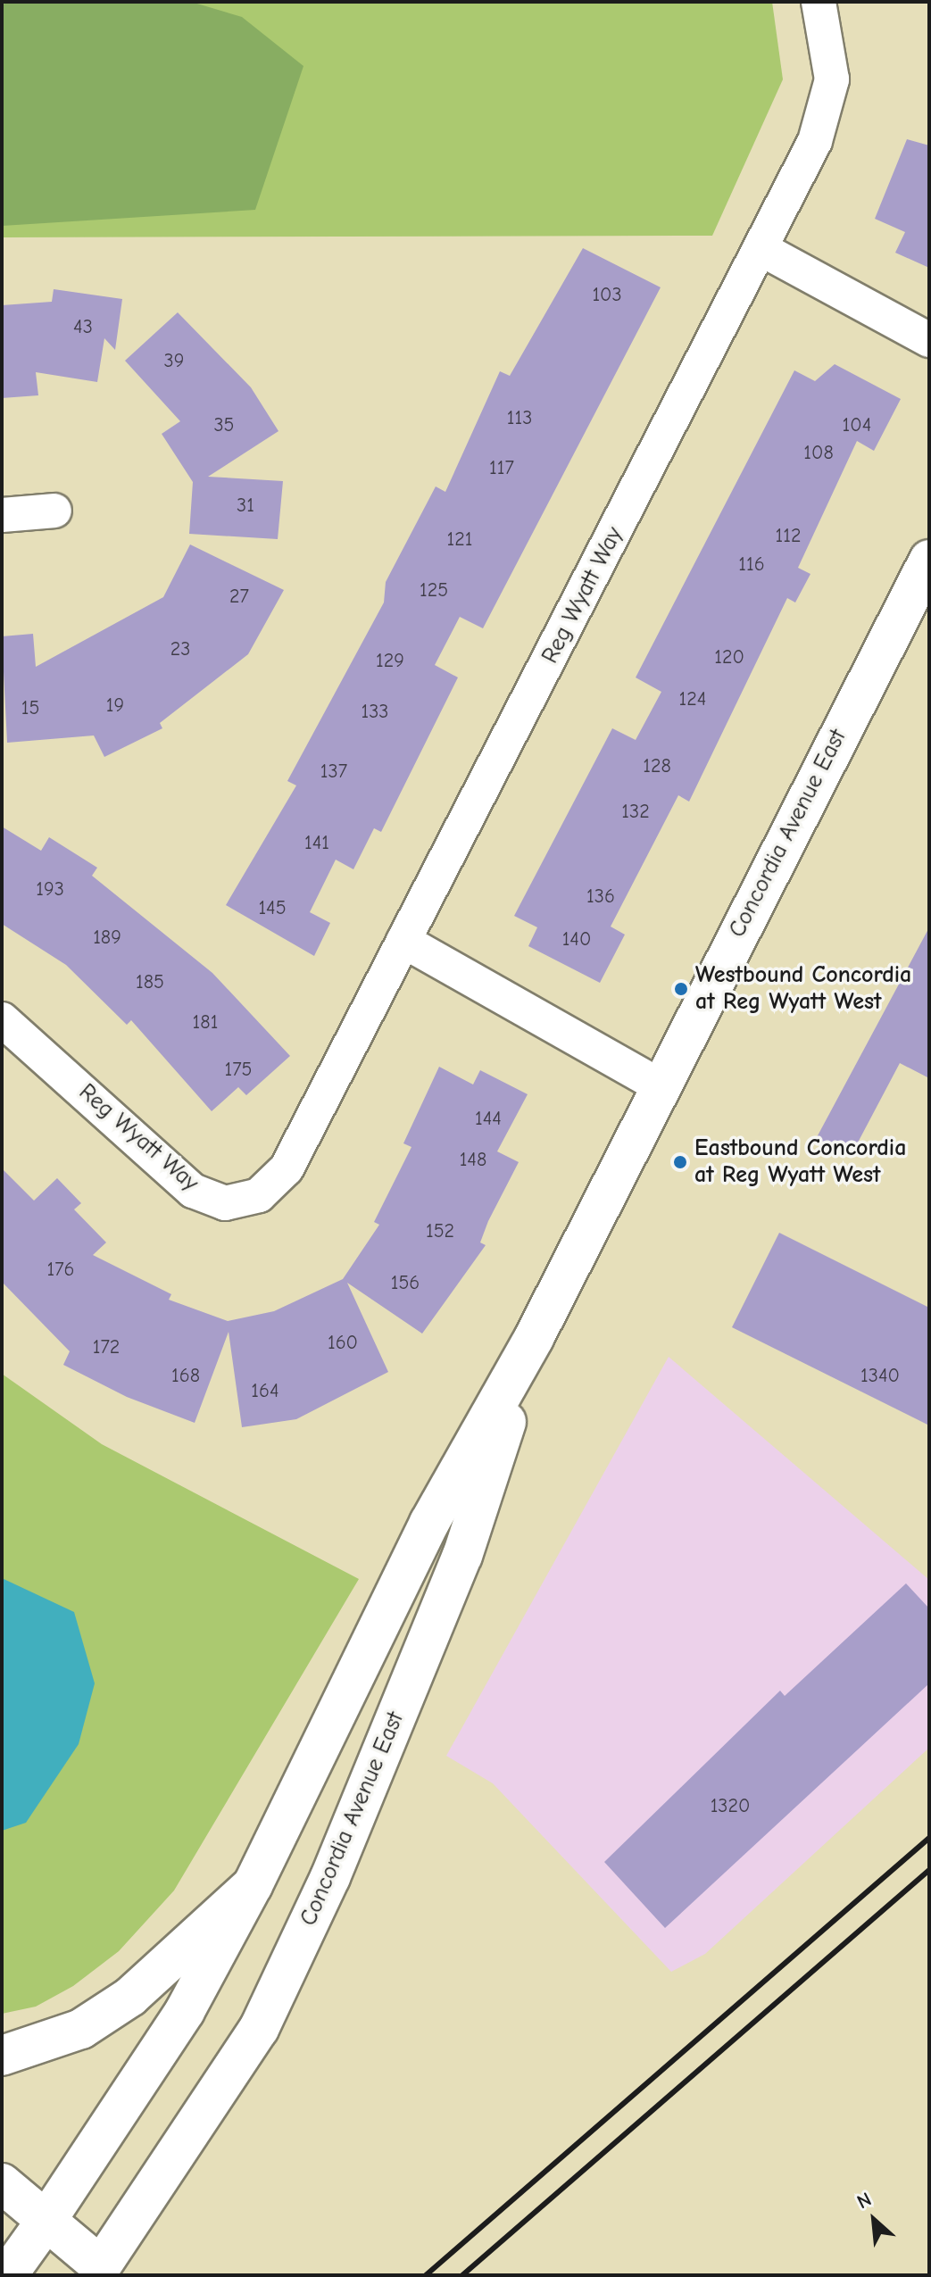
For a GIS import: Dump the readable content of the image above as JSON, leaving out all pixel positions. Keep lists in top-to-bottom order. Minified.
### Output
{"streets":{"street":["Reg Wyatt Way","Concordia Avenue East"]},"places":["Westbound Concordia at Reg Wyatt West","Eastbound Concordia at Reg Wyatt West"],"house_numbers":["103","43","39","113","35","104","108","117","31","112","121","116","125","27","23","120","129","124","19","15","133","128","137","132","141","193","136","145","189","140","185","181","175","144","148","152","176","156","160","172","168","1340","164","1320"],"north":"top left"}
